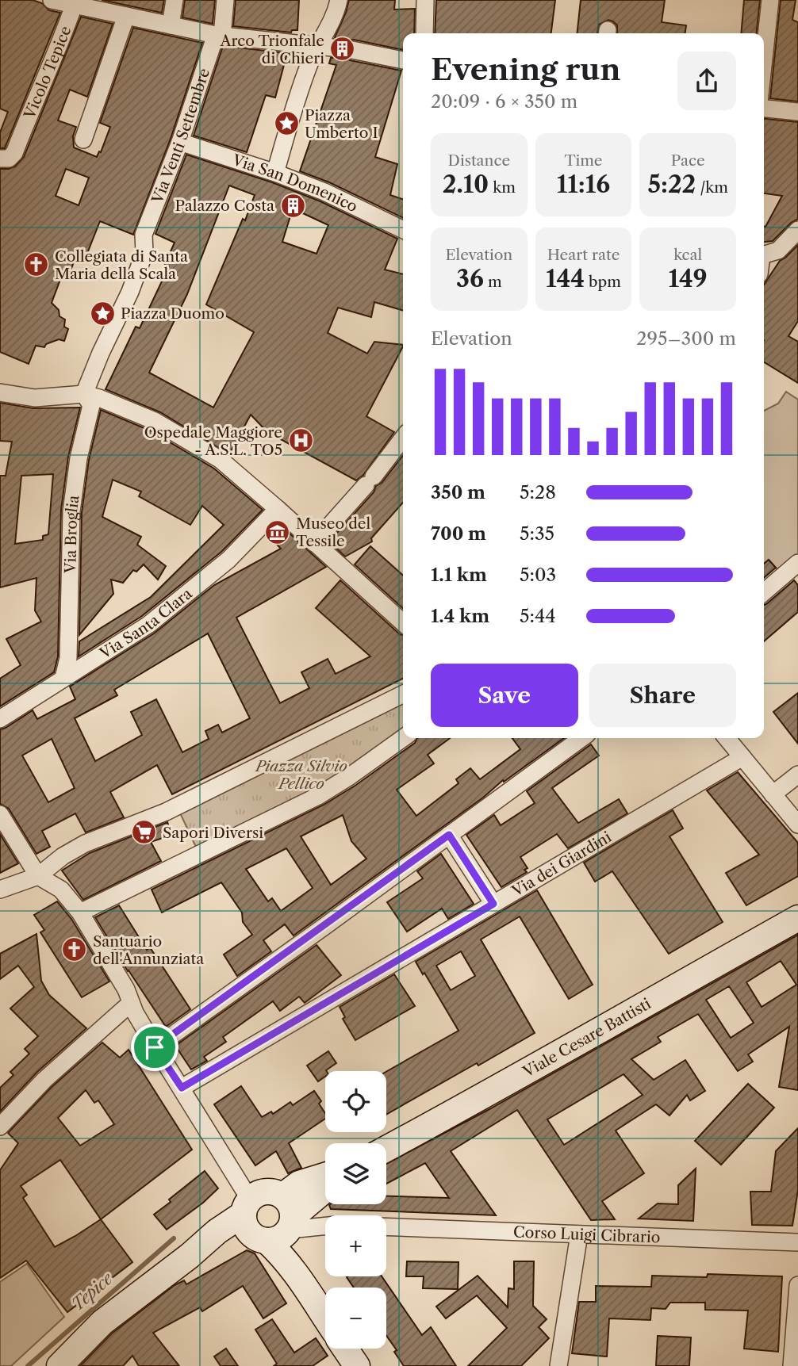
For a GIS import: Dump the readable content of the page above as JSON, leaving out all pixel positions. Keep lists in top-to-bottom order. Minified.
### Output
{"streets":{"street":["Vicolo Tepice","Via Venti Settembre","Via San Domenico","Via Broglia","Via Santa Clara","Via dei Giardini","Viale Cesare Battisti","Corso Luigi Cibrario"]},"crossings":[["Via Venti Settembre","Via San Domenico"],["Via Venti Settembre","Via Broglia"],["Via Broglia","Via Santa Clara"]],"water":["Tepice"],"parks":["Piazza Silvio Pellico"],"places":{"building":["Arco Trionfale di Chieri","Palazzo Costa"],"place":["Piazza Umberto I","Piazza Duomo"],"church":["Collegiata di Santa Maria della Scala","Santuario dell'Annunziata"],"hospital":["Ospedale Maggiore - A.S.L. TO5"],"museum":["Museo del Tessile"],"supermarket":["Sapori Diversi"]},"page":{"heading":["Evening run","20:09 · 6 × 350 m"],"stats":[["Distance","2.10 km"],["Time","11:16"],["Pace","5:22 /km"],["Elevation","36 m"],["Heart rate","144 bpm"],["kcal","149"]],"chart":["Elevation","295–300 m"],"list":[{"name":"350 m","note":"5:28"},{"name":"700 m","note":"5:35"},{"name":"1.1 km","note":"5:03"},{"name":"1.4 km","note":"5:44"}],"buttons":["Save","Share"],"map_buttons":["+","−"]}}
